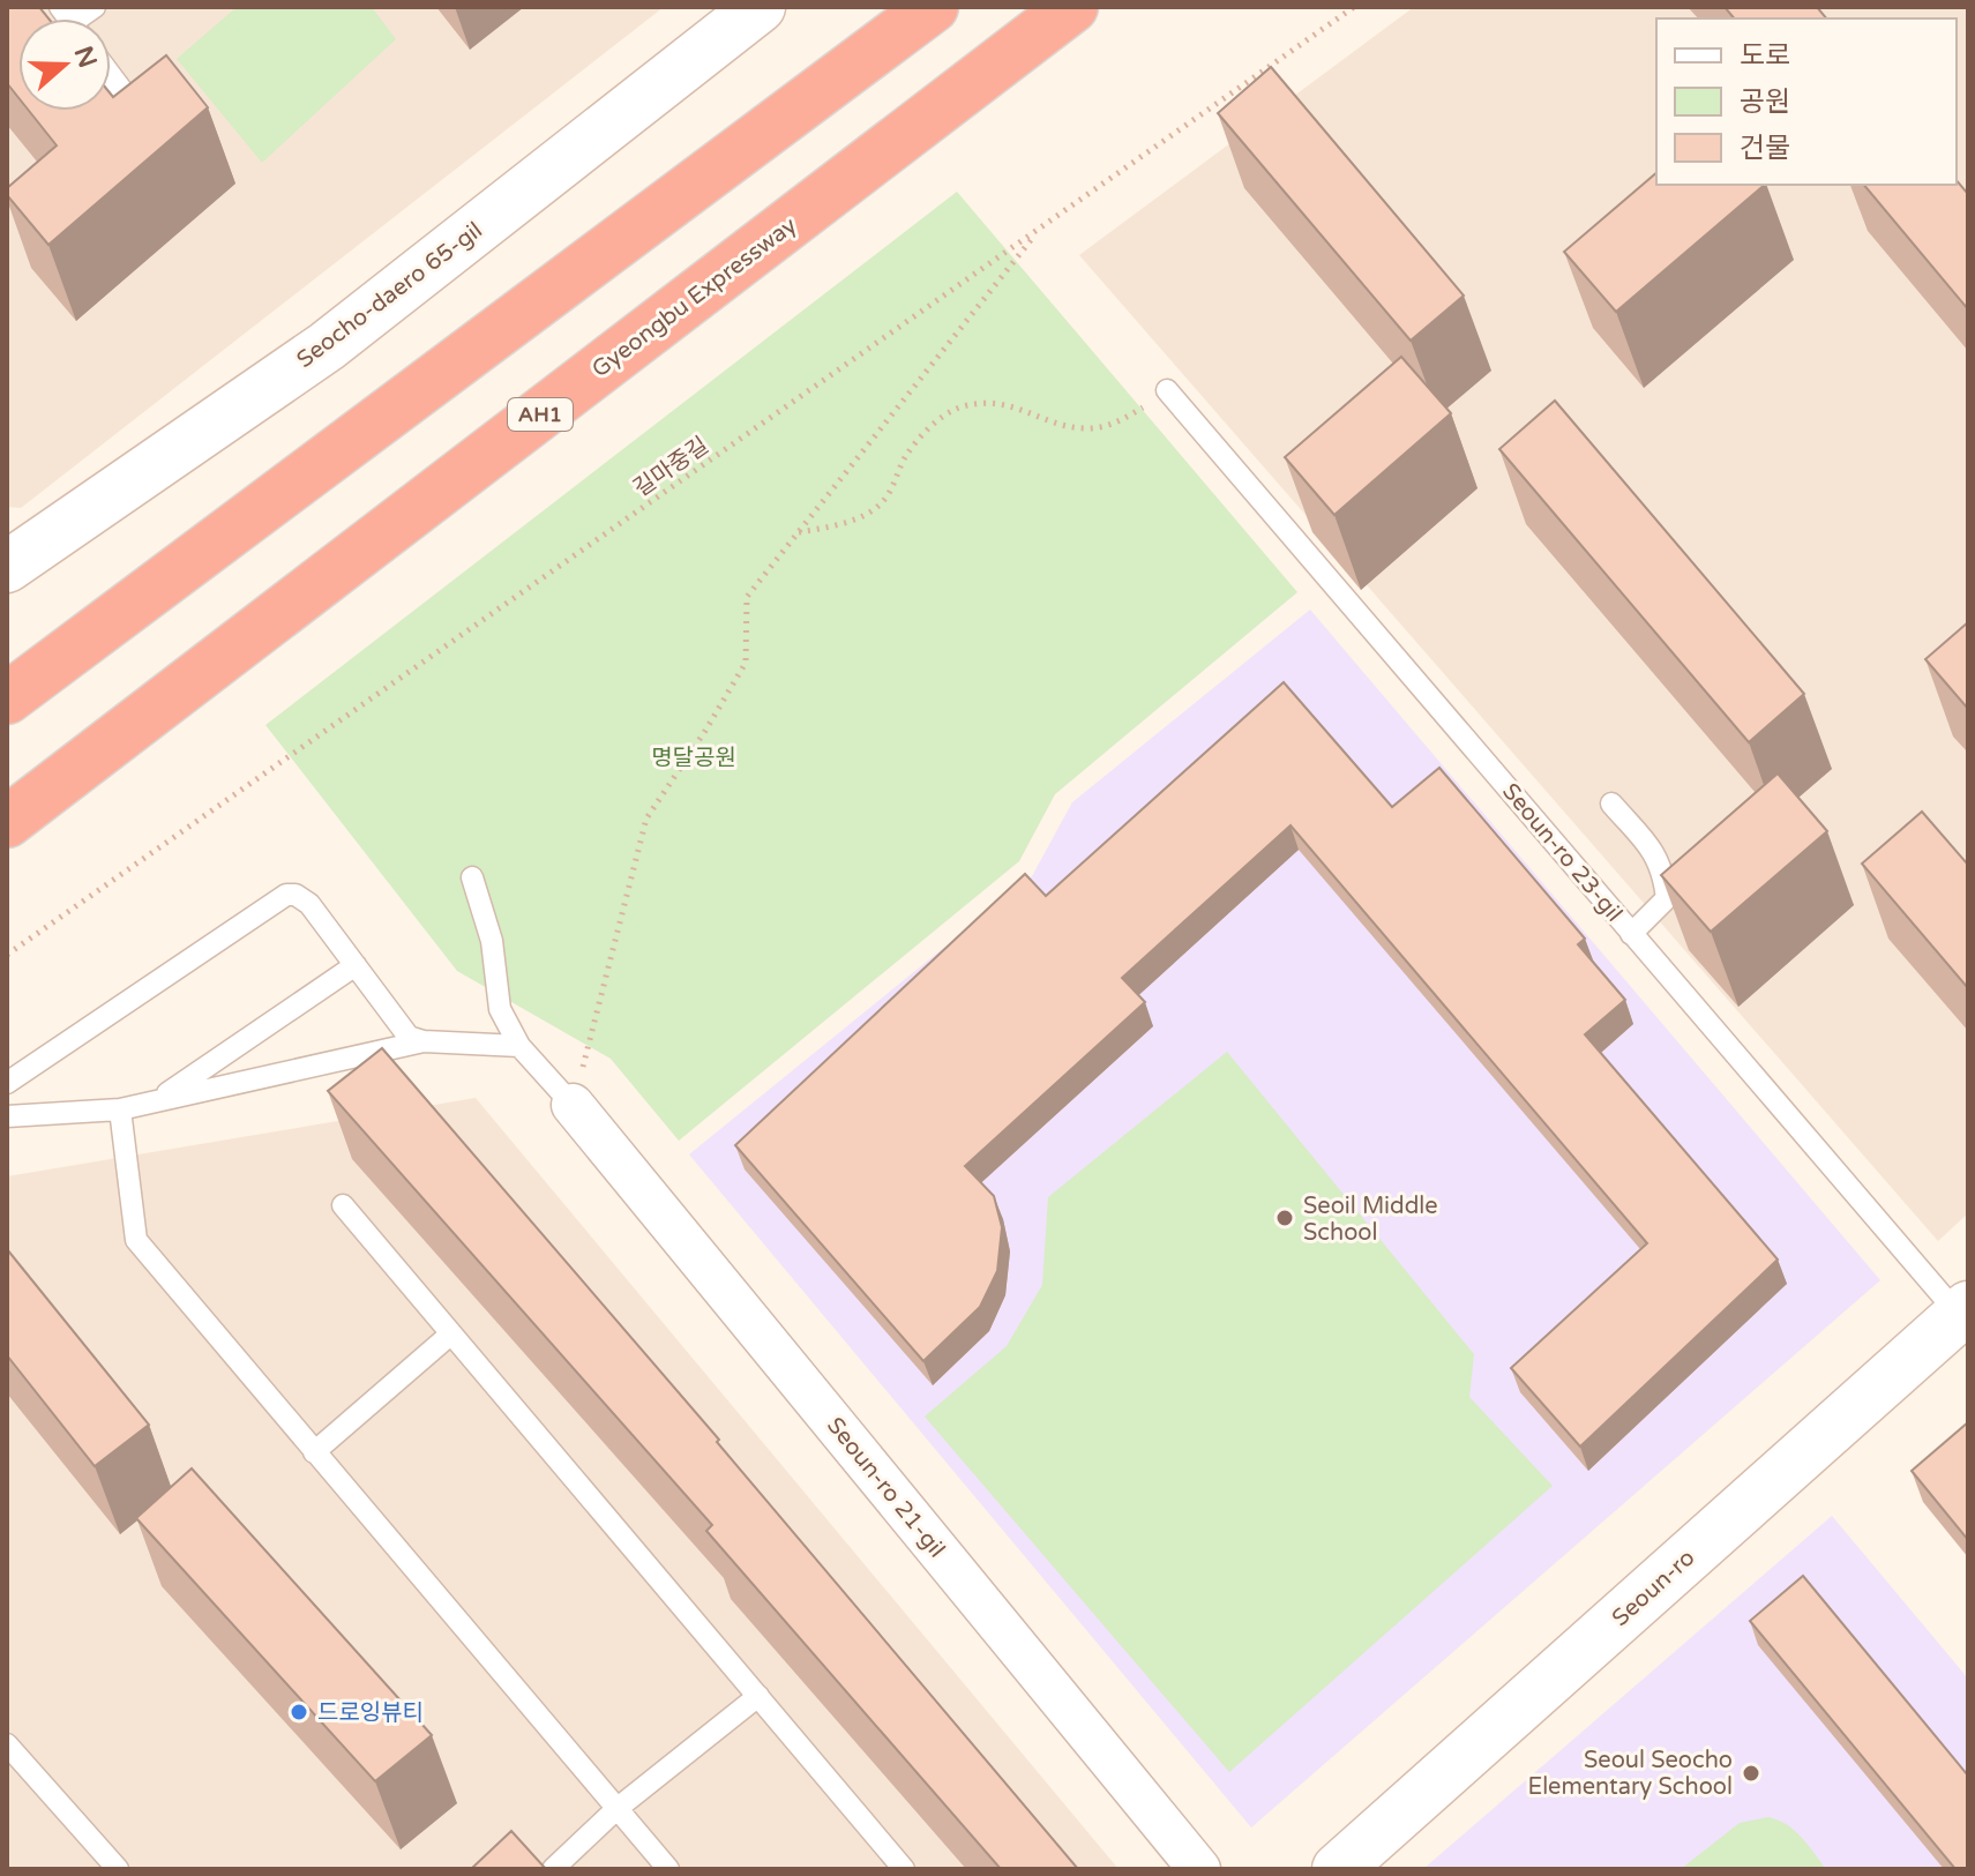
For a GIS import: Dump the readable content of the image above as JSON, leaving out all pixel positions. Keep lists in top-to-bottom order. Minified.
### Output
{"streets":{"highway":["Gyeongbu Expressway","AH1"],"street":["Seocho-daero 65-gil","Seoun-ro 21-gil","Seoun-ro"],"lane":["Seoun-ro 23-gil"],"path":["길마중길"]},"crossings":[["Seoun-ro 23-gil","Seoun-ro"]],"parks":["명달공원"],"places":["Seoil Middle School","드로잉뷰티","Seoul Seocho Elementary School"],"legend":["도로","공원","건물"],"north":"right"}
